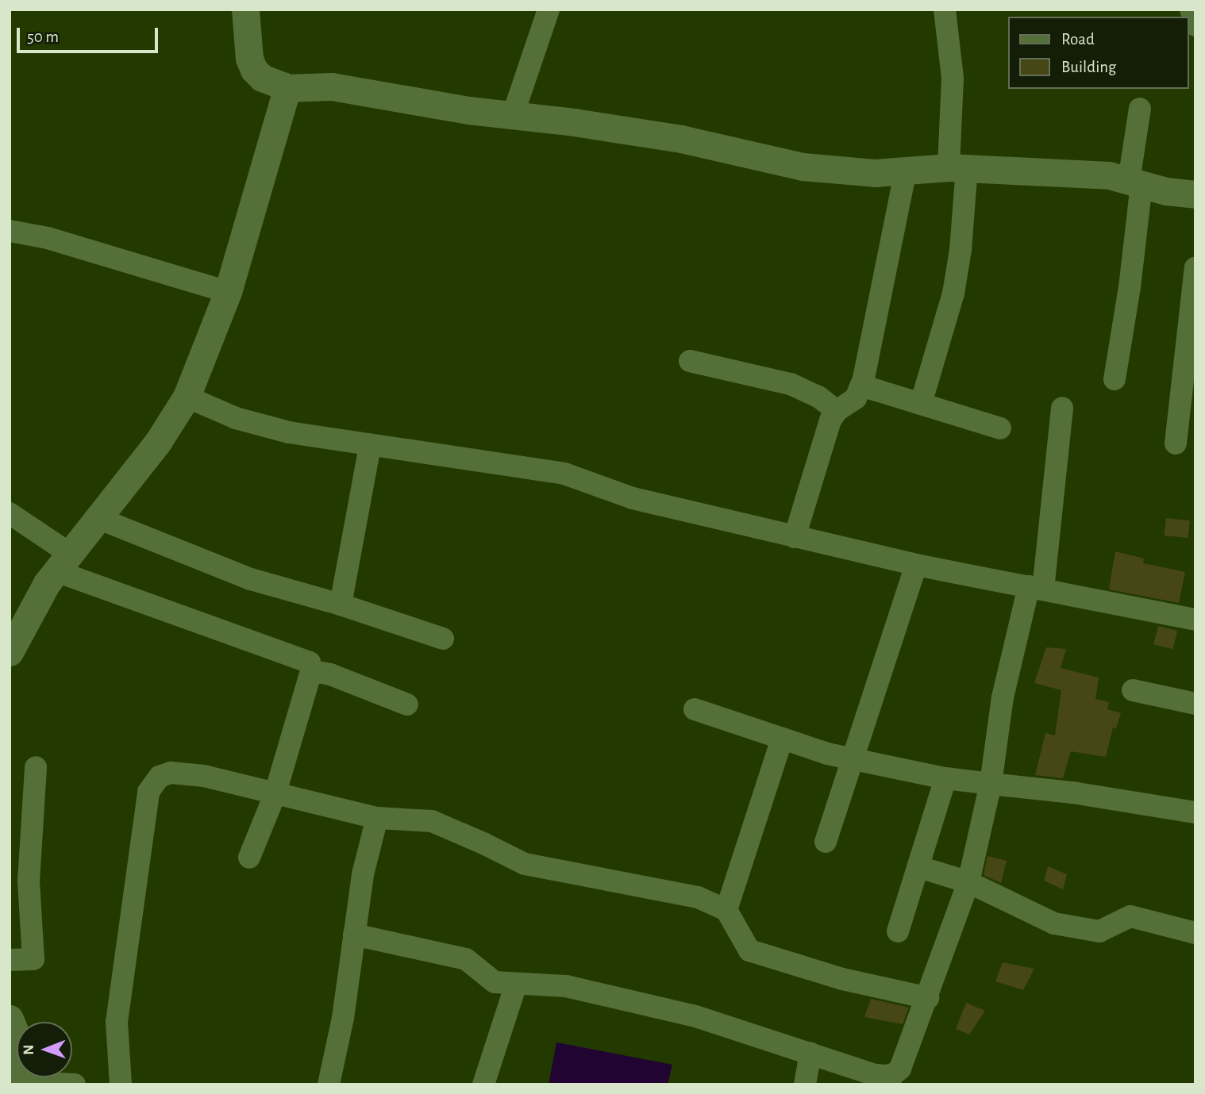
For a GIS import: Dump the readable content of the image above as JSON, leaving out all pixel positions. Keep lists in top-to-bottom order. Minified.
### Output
{"legend":["Road","Building"],"scale_bar":"50 m","north":"left"}
